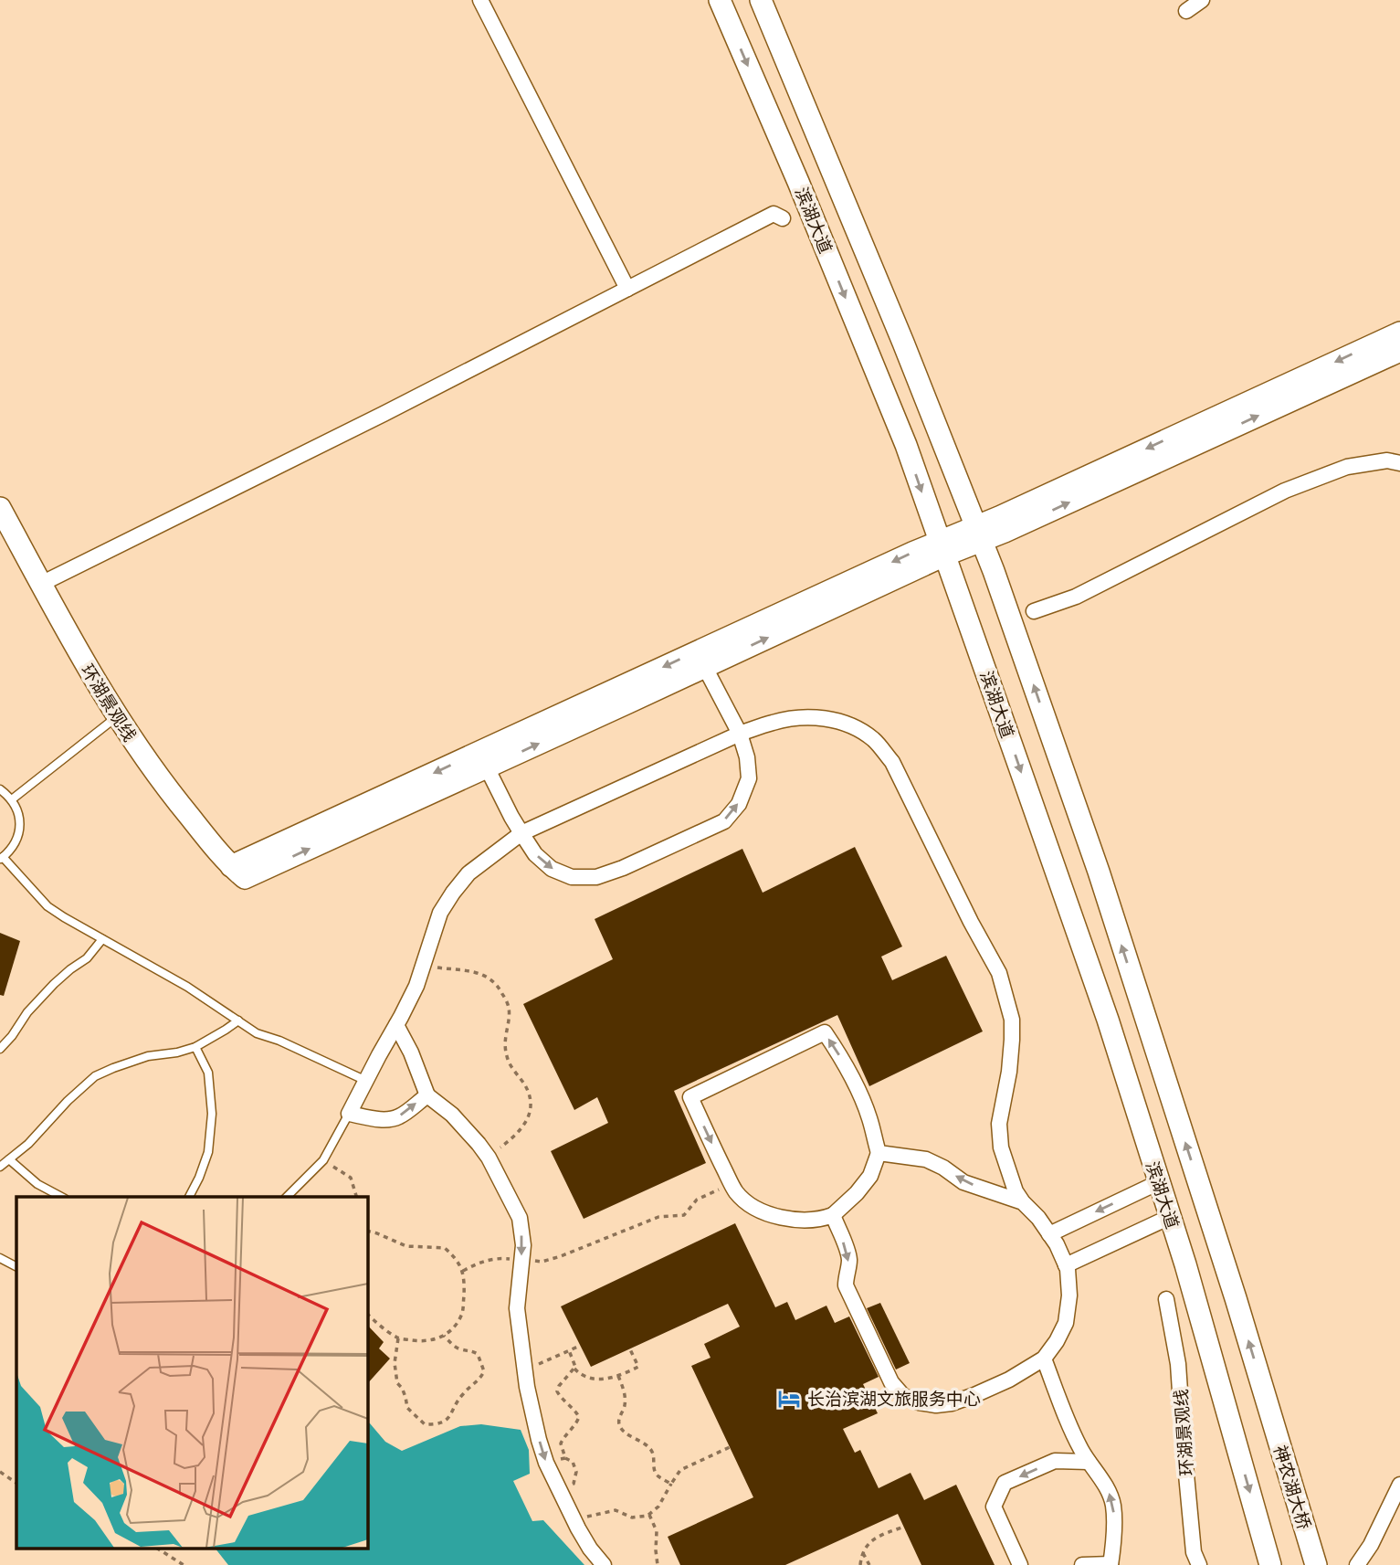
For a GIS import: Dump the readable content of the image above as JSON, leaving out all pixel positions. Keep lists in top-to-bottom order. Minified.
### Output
{"streets":{"main road":["滨湖大道","环湖景观线","神农湖大桥"]},"crossings":[["滨湖大道","神农湖大桥"]],"places":{"hotel":["长治滨湖文旅服务中心"]}}
